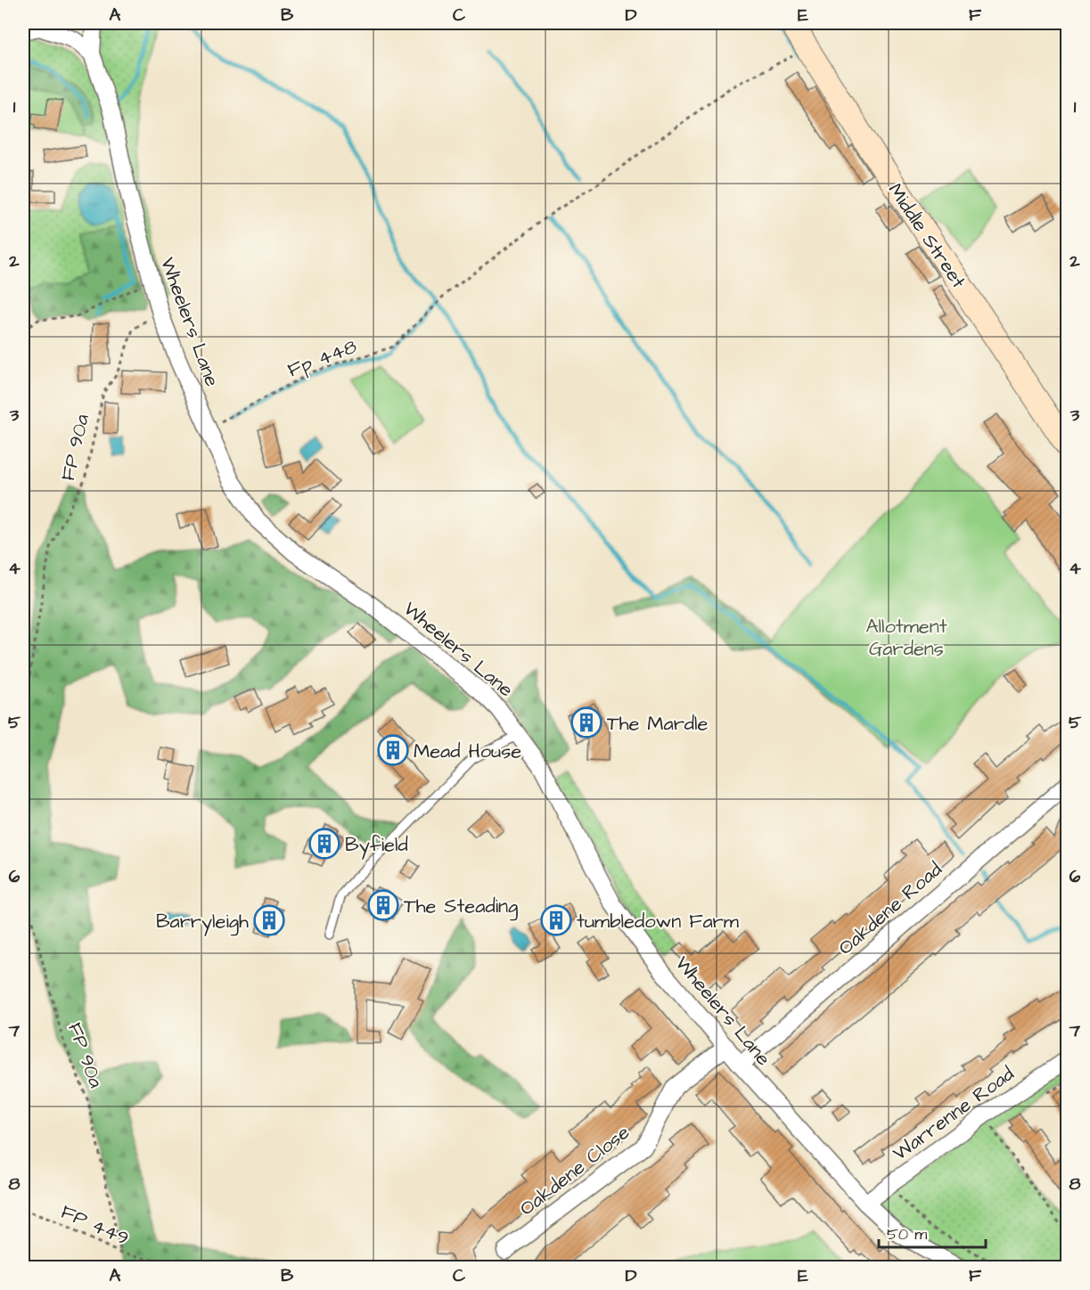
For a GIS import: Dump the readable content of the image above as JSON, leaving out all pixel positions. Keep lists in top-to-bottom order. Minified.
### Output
{"streets":{"street":["Middle Street","Wheelers Lane","Oakdene Road","Warrenne Road","Oakdene Close"],"path":["Fp 448","FP 90a","FP 449"]},"crossings":[["Middle Street","Fp 448"],["Wheelers Lane","Fp 448"],["Wheelers Lane","FP 90a"],["Wheelers Lane","Oakdene Road"],["Wheelers Lane","Warrenne Road"],["Wheelers Lane","Oakdene Close"],["FP 90a","FP 449"]],"parks":["Allotment Gardens"],"places":{"building":["The Mardle","Mead House","Byfield","The Steading","Barryleigh","tumbledown Farm"]},"scale_bar":"50 m","grid":{"columns":["A","B","C","D","E","F"],"rows":["1","2","3","4","5","6","7","8"]}}
